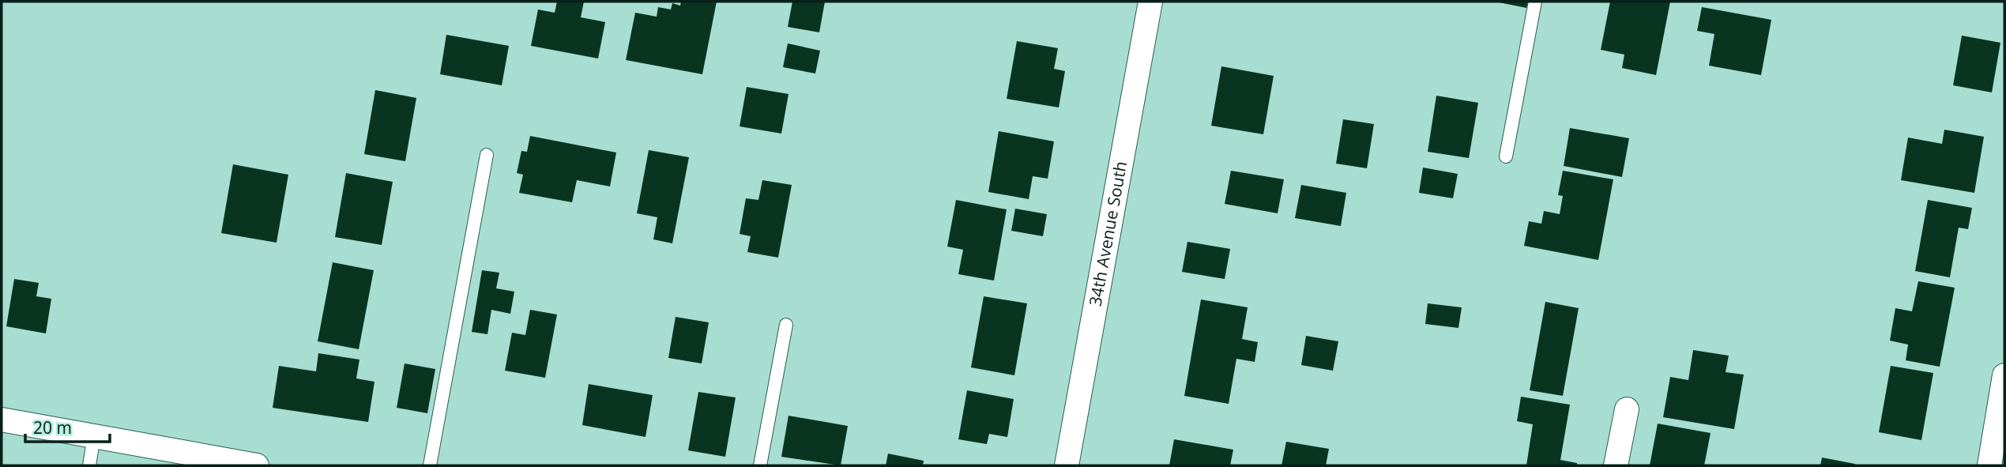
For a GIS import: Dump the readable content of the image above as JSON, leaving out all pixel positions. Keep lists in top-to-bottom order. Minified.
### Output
{"streets":{"street":["34th Avenue South"]},"scale_bar":"20 m"}
